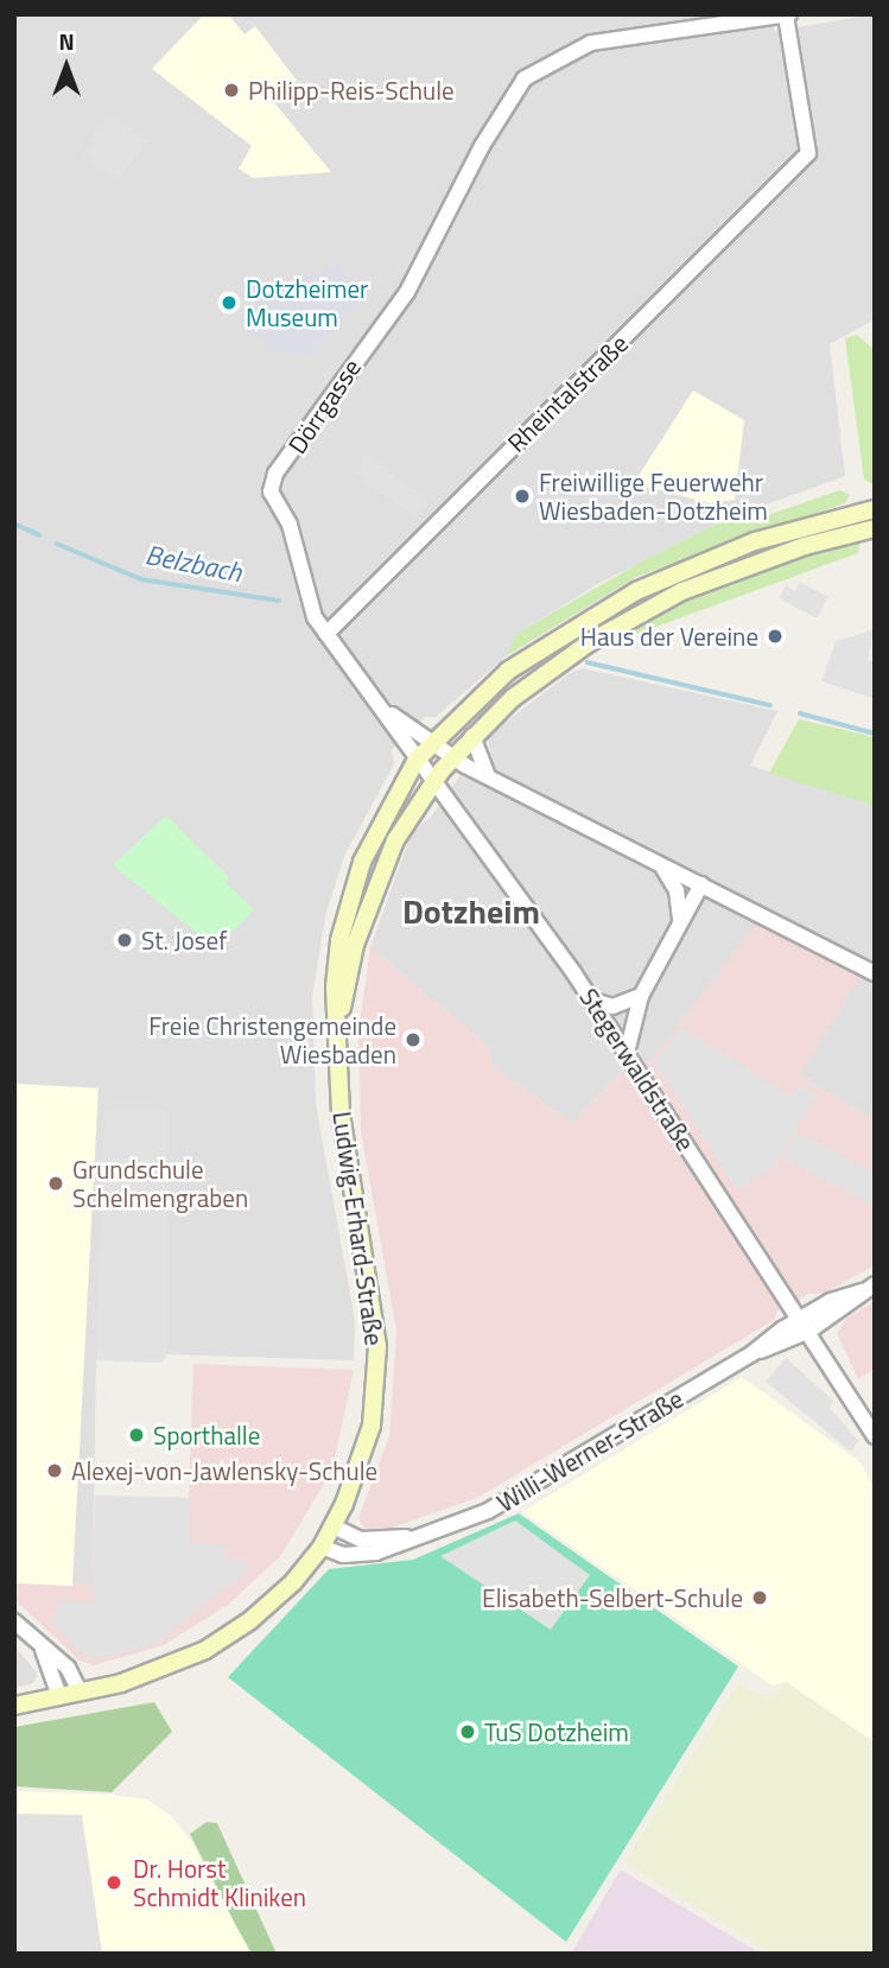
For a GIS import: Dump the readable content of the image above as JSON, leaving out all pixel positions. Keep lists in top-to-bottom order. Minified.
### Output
{"streets":{"main road":["Ludwig-Erhard-Straße"],"street":["Rheintalstraße","Dörrgasse","Stegerwaldstraße","Willi-Werner-Straße"]},"crossings":[["Rheintalstraße","Dörrgasse"],["Rheintalstraße","Stegerwaldstraße"],["Dörrgasse","Stegerwaldstraße"],["Stegerwaldstraße","Ludwig-Erhard-Straße"],["Stegerwaldstraße","Willi-Werner-Straße"],["Ludwig-Erhard-Straße","Willi-Werner-Straße"]],"districts":["Dotzheim"],"water":["Belzbach"],"places":["Philipp-Reis-Schule","Dotzheimer Museum","Freiwillige Feuerwehr Wiesbaden-Dotzheim","Haus der Vereine","St. Josef","Freie Christengemeinde Wiesbaden","Grundschule Schelmengraben","Sporthalle","Alexej-von-Jawlensky-Schule","Elisabeth-Selbert-Schule","TuS Dotzheim","Dr. Horst Schmidt Kliniken"],"north":"top"}
